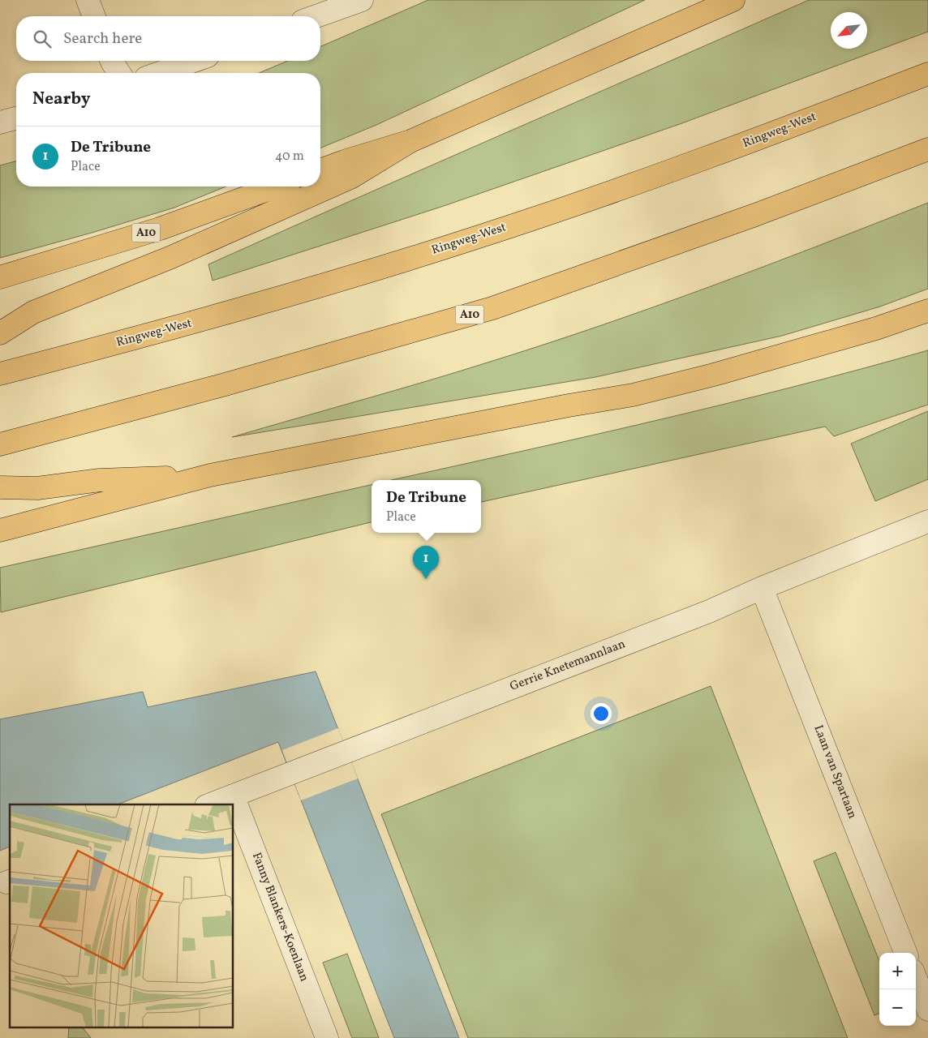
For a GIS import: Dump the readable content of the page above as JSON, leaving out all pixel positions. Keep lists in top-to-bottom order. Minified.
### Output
{"streets":{"highway":["Ringweg-West","A10"],"street":["Gerrie Knetemannlaan","Laan van Spartaan","Fanny Blankers-Koenlaan"]},"crossings":[["Gerrie Knetemannlaan","Laan van Spartaan"],["Gerrie Knetemannlaan","Fanny Blankers-Koenlaan"]],"north":"bottom left","page":{"search":"Search here","heading":"Nearby","list":[{"mark":"1","name":"De Tribune","note":"Place","value":"40 m"}],"popup":["De Tribune","Place"],"pins":"1","map_buttons":["+","−"]}}
